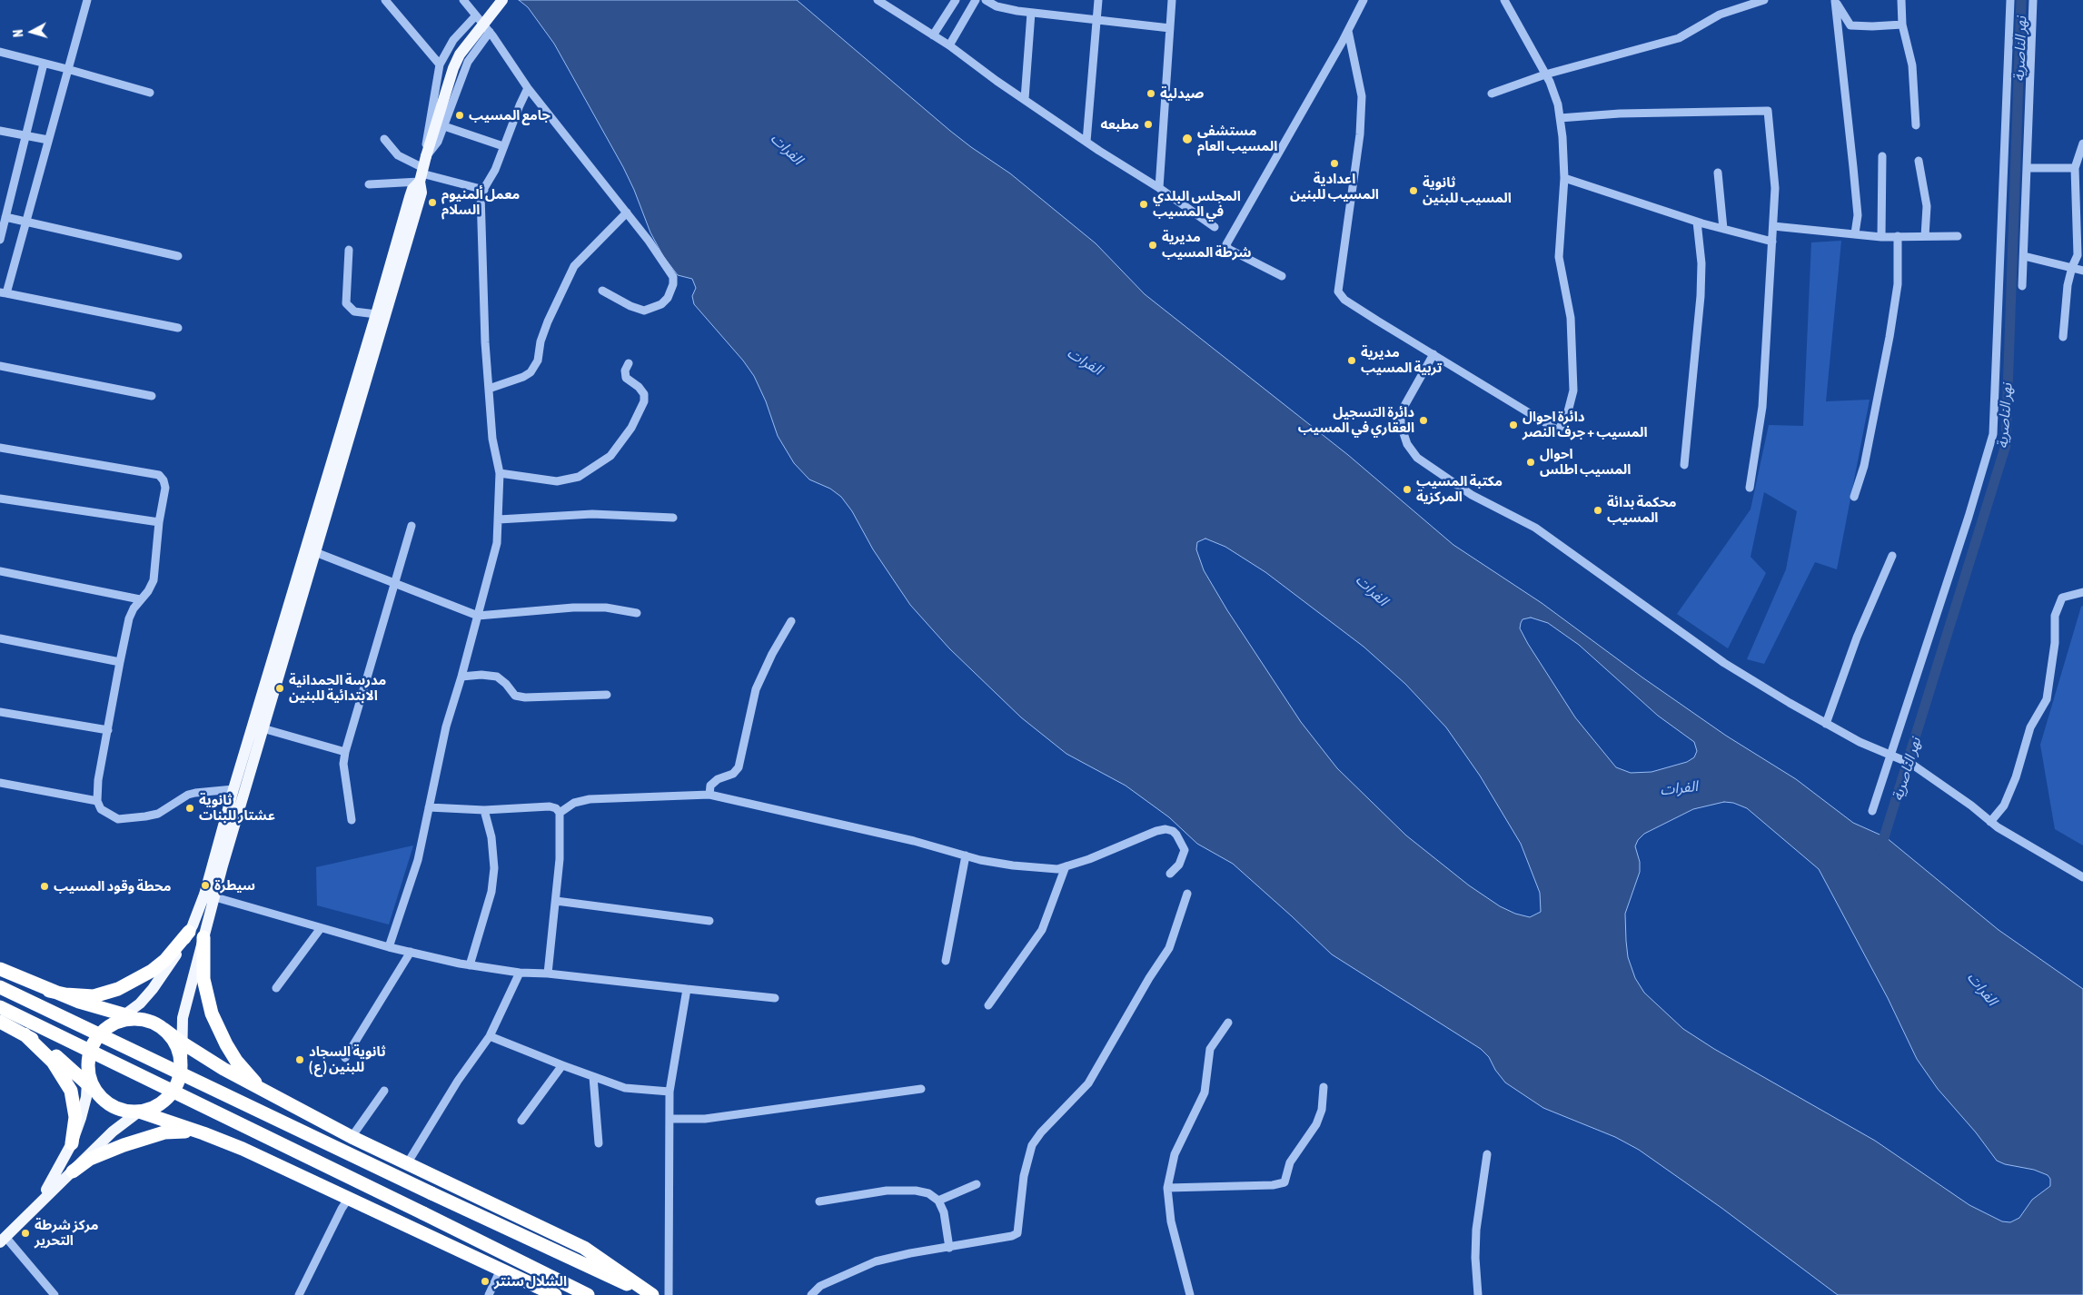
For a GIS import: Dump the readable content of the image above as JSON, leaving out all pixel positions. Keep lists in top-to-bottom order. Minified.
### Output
{"water":["نهر الناصرية","الفرات"],"places":["صيدلية","جامع المسيب","مطبعه","مستشفى المسيب العام","اعدادية المسيب للبنين","ثانوية المسيب للبنين","معمل ألمنيوم السلام","المجلس البلدي في المسيب","مديرية شرطة المسيب","مديرية تربية المسيب","دائرة التسجيل العقاري في المسيب","دائرة احوال المسيب + جرف النصر","احوال المسيب اطلس","مكتبة المسيب المركزية","محكمة بدائة المسيب","مدرسة الحمدانية الابتدائية للبنين","ثانوية عشتار للبنات","سيطرة","محطة وقود المسيب","ثانوية السجاد ( ع ) للبنين","مركز شرطة التحرير","الشلال سنتر"],"north":"left"}
